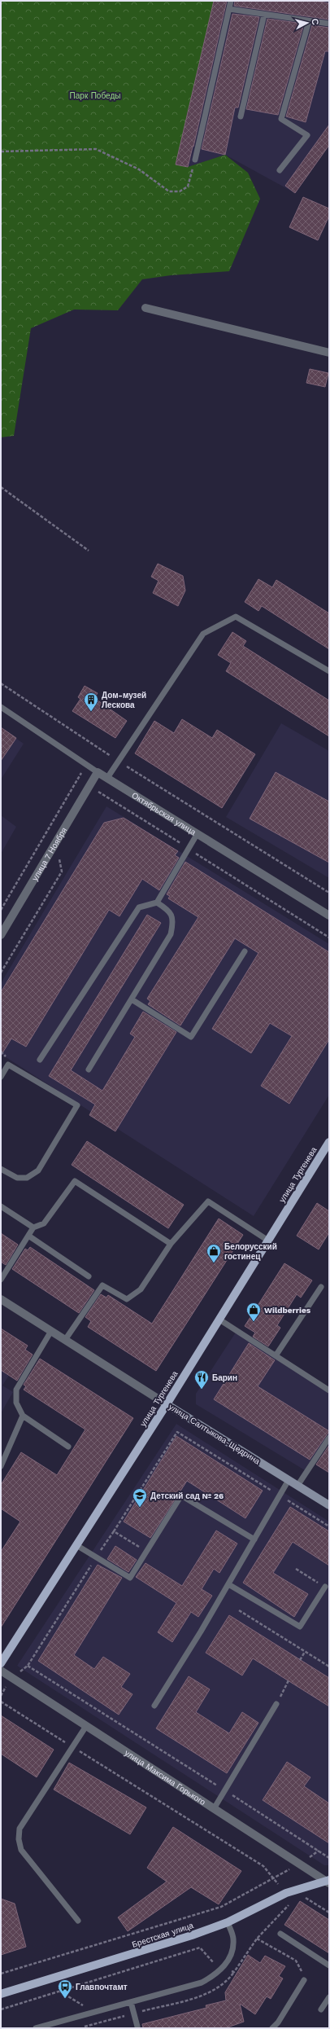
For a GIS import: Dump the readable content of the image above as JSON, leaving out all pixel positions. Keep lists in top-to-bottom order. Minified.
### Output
{"streets":{"main road":["улица Тургенева","Брестская улица"],"street":["Октябрьская улица","улица 7 Ноября","улица Салтыкова-Щедрина","улица Максима Горького"]},"crossings":[["Октябрьская улица","улица 7 Ноября"],["улица Тургенева","улица Салтыкова-Щедрина"],["улица Максима Горького","Брестская улица"]],"parks":["Парк Победы"],"places":{"building":["Дом-музей Лескова"],"shop":["Белорусский гостинец","Wildberries"],"restaurant":["Барин"],"school or university":["Детский сад № 26"],"bus stop":["Главпочтамт"]},"north":"right"}
